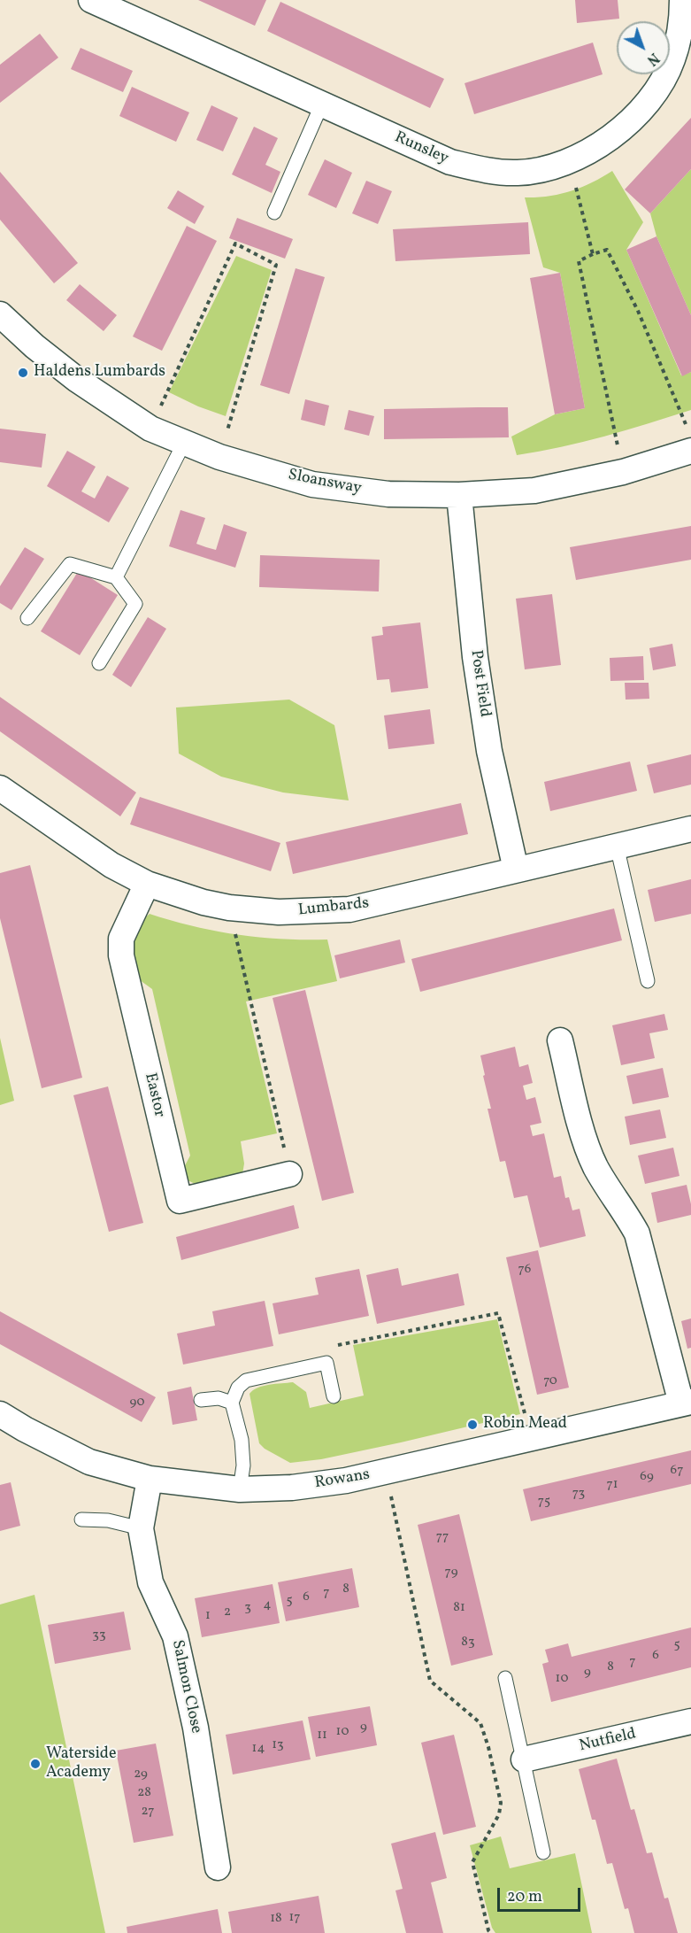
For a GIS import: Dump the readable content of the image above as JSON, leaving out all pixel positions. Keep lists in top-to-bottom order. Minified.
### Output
{"streets":{"street":["Runsley","Sloansway","Post Field","Lumbards","Eastor","Rowans","Salmon Close","Nutfield"]},"crossings":[["Sloansway","Post Field"],["Post Field","Lumbards"],["Lumbards","Eastor"],["Rowans","Salmon Close"]],"places":["Haldens Lumbards","Robin Mead","Waterside Academy"],"house_numbers":["76","70","90","67","69","71","73","75","77","79","8","7","6","5","4","3","81","2","1","33","83","5","6","7","8","9","10","9","10","11","13","14","29","28","27","17","18"],"scale_bar":"20 m","north":"bottom right"}
